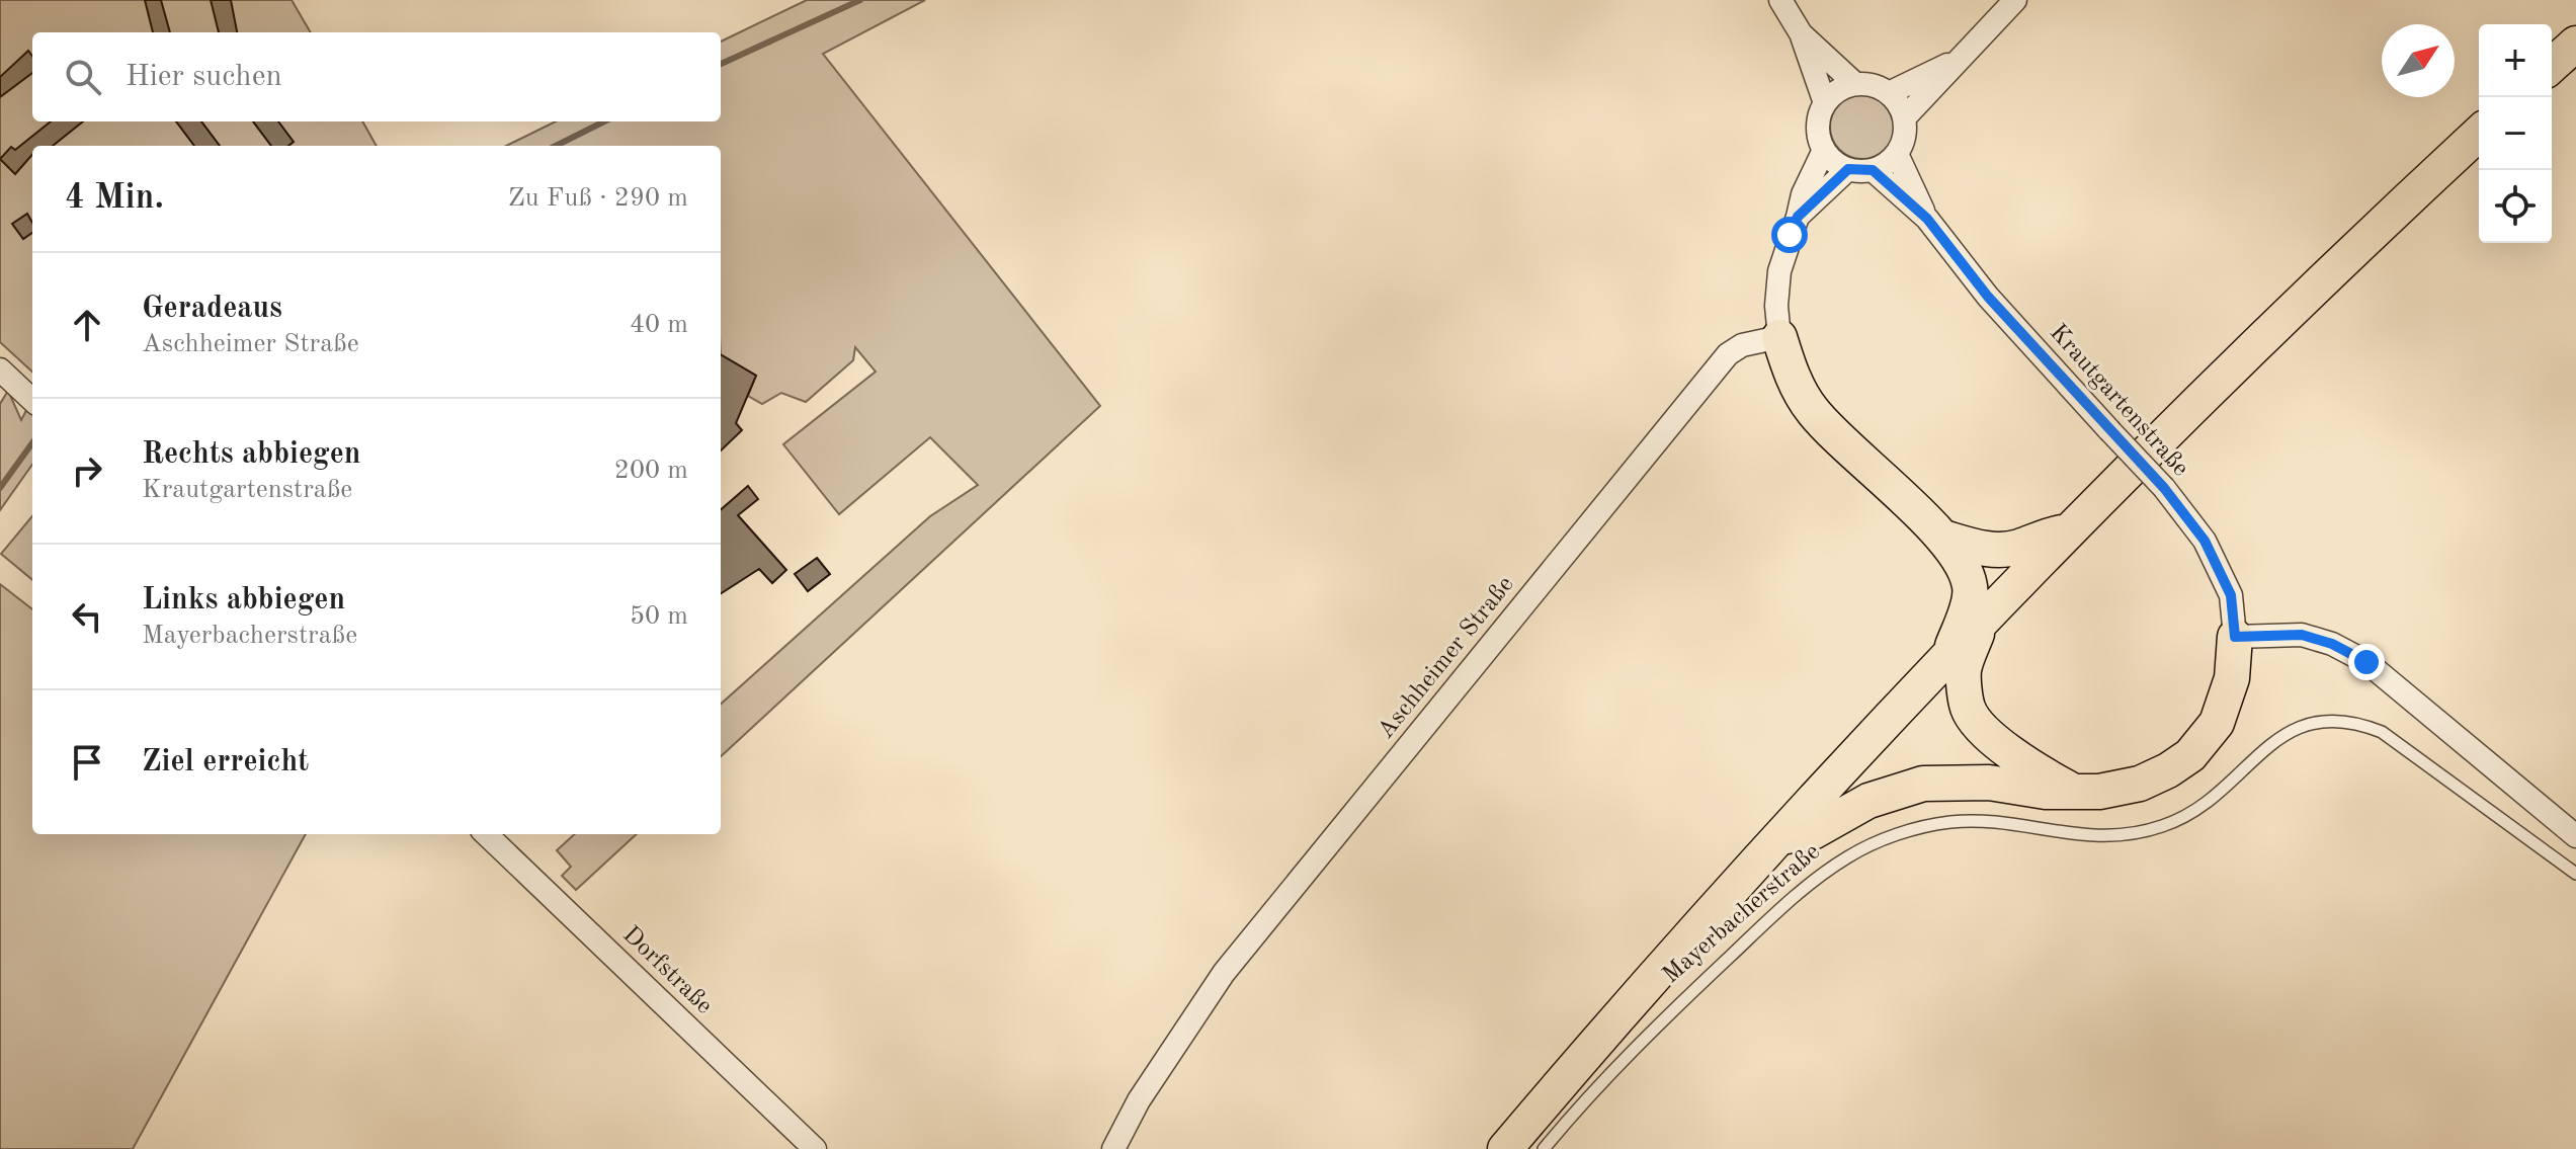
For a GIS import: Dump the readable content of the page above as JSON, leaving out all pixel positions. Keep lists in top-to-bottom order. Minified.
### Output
{"streets":{"street":["Krautgartenstraße","Aschheimer Straße","Dorfstraße"],"lane":["Mayerbacherstraße"]},"north":"top right","page":{"map_buttons":["+","−"],"search":"Hier suchen","heading":["4 Min.","Zu Fuß · 290 m"],"list":[["Geradeaus","Aschheimer Straße","40 m"],["Rechts abbiegen","Krautgartenstraße","200 m"],["Links abbiegen","Mayerbacherstraße","50 m"],"Ziel erreicht"]}}
